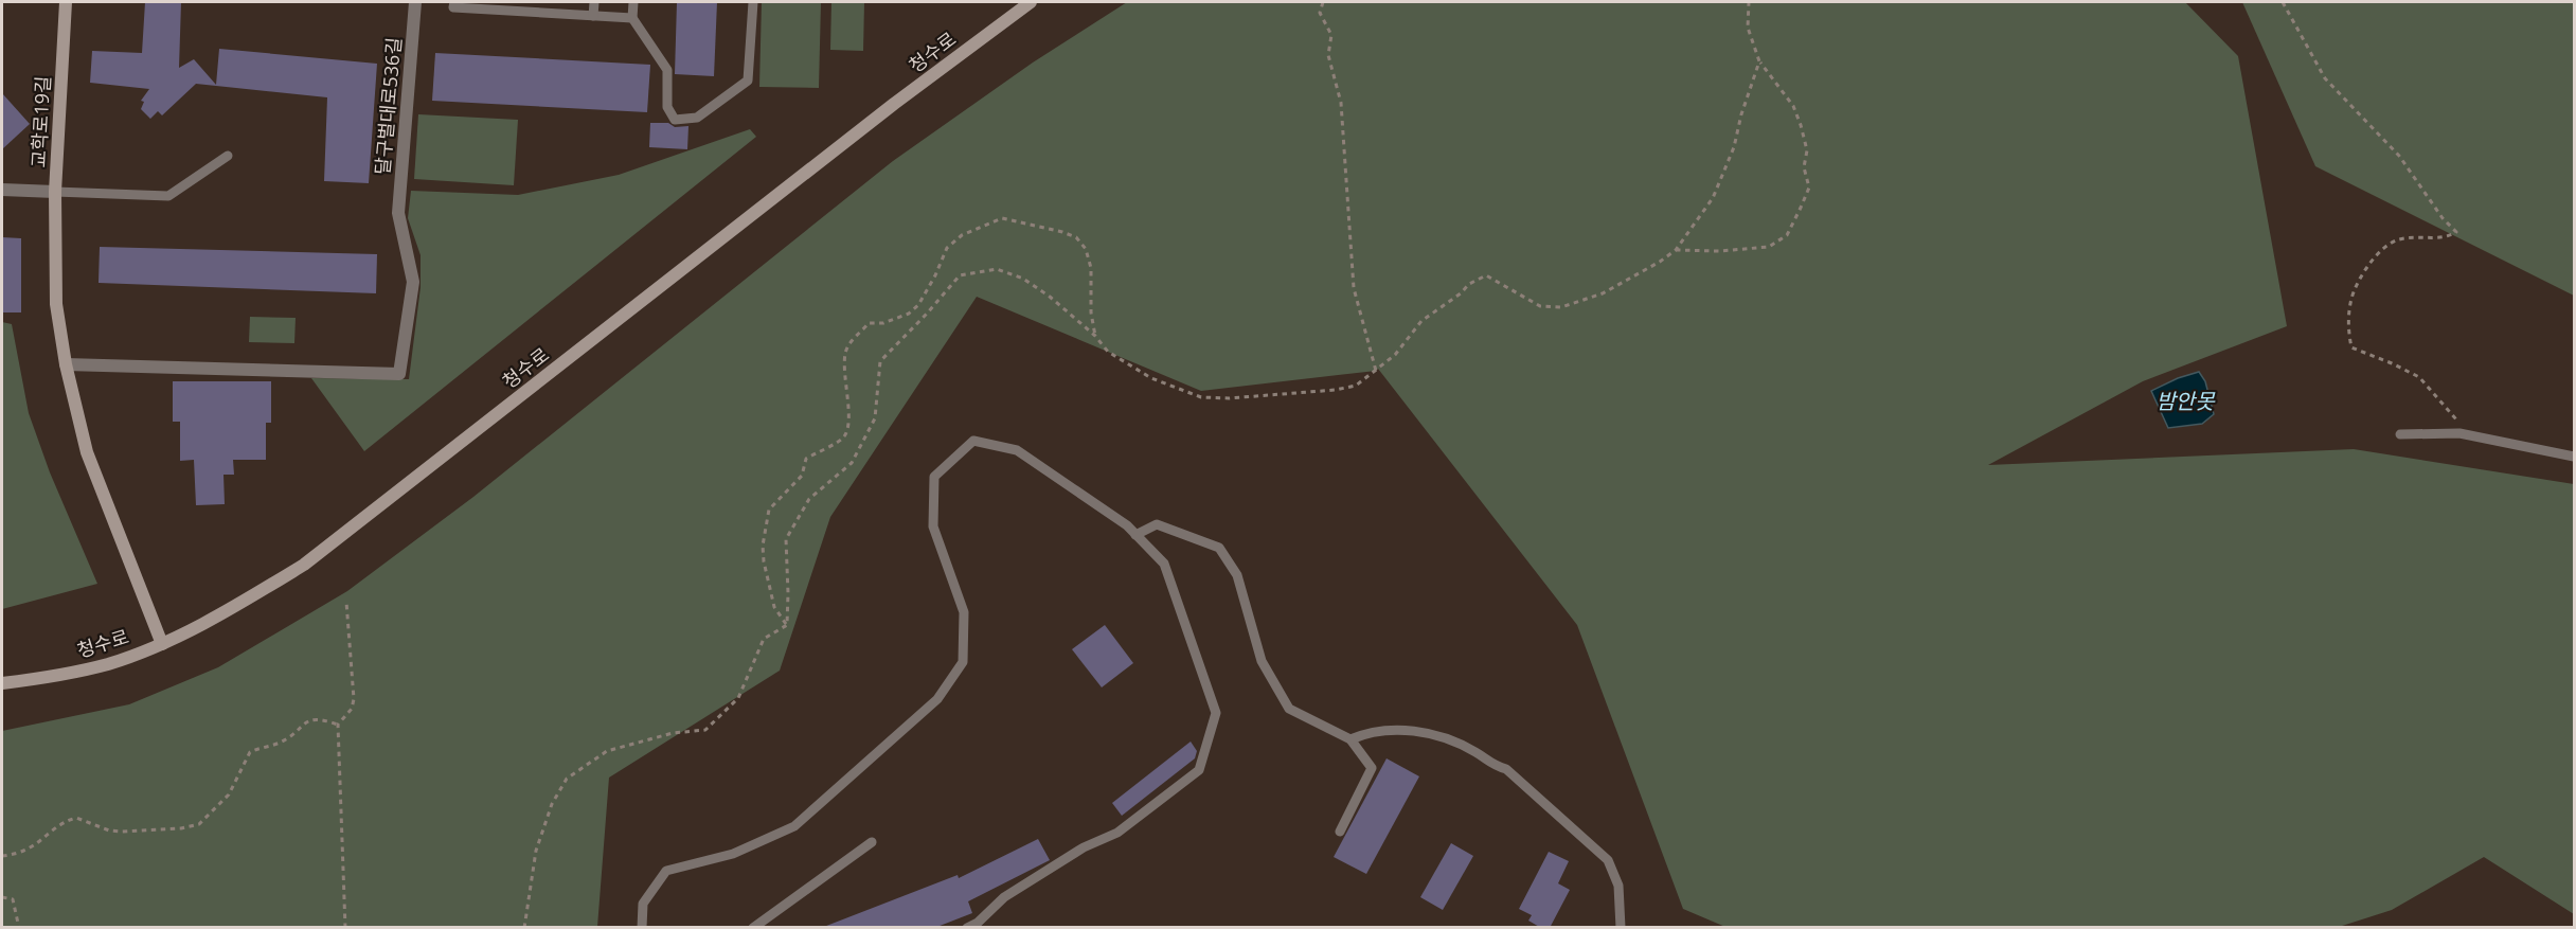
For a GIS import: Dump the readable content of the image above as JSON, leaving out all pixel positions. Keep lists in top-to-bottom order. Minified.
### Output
{"streets":{"main road":["청수로","교학로19길"],"street":["달구벌대로536길"]},"water":["밤안못"]}
